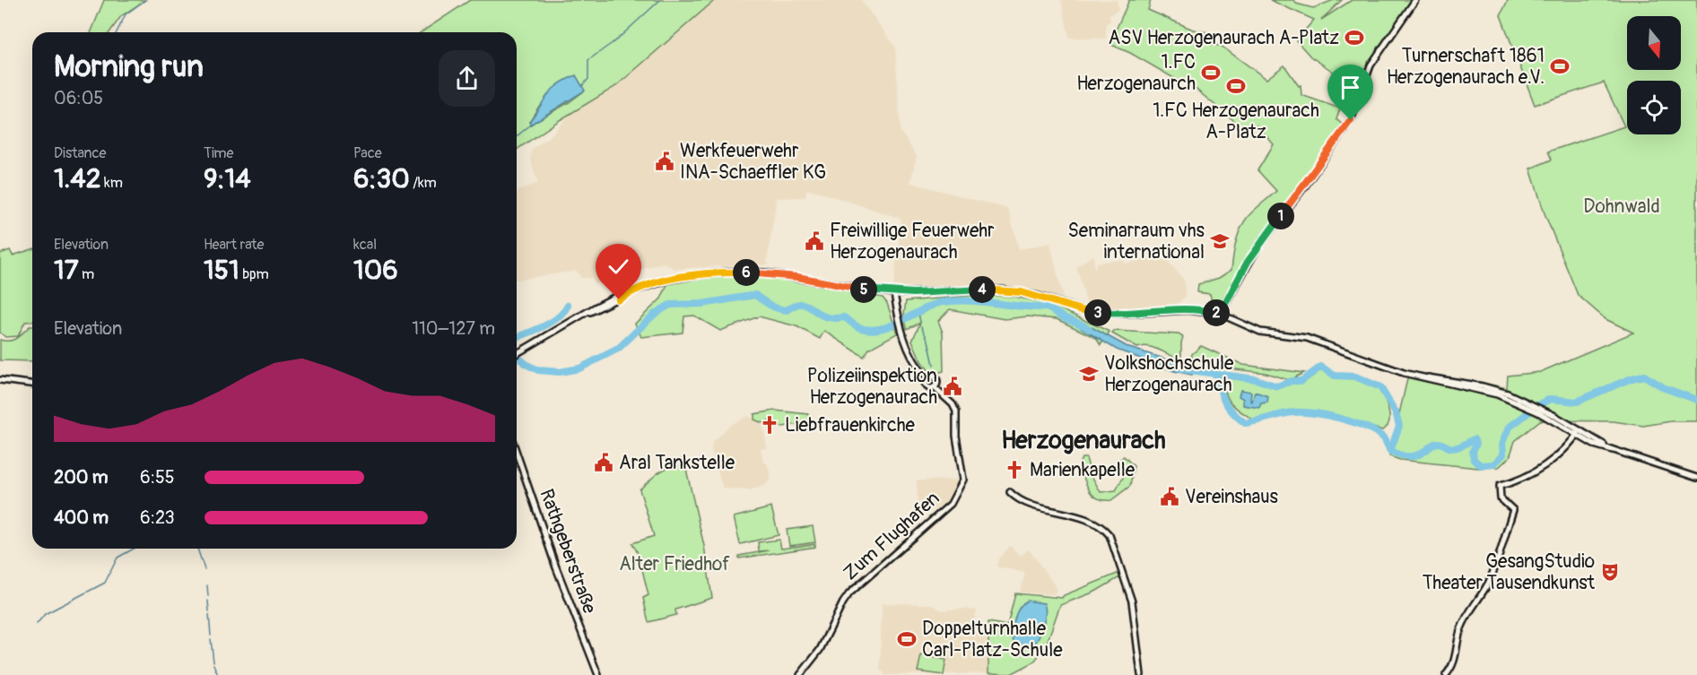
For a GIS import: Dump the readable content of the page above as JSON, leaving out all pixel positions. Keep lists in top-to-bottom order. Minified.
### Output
{"streets":{"street":["Zum Flughafen","Rathgeberstraße"]},"districts":["Herzogenaurach"],"parks":["Dohnwald","Alter Friedhof"],"places":{"sports":["ASV Herzogenaurach A-Platz","Turnerschaft 1861 Herzogenaurach e.V.","1.FC Herzogenaurch","1.FC Herzogenaurach A-Platz","Doppelturnhalle Carl-Platz-Schule"],"public building":["Werkfeuerwehr INA-Schaeffler KG","Freiwillige Feuerwehr Herzogenaurach","Polizeiinspektion Herzogenaurach","Aral Tankstelle","Vereinshaus"],"school or university":["Seminarraum vhs international","Volkshochschule Herzogenaurach"],"church":["Liebfrauenkirche","Marienkapelle"],"theatre":["GesangStudio Theater Tausendkunst"]},"north":"bottom","page":{"heading":["Morning run","06:05"],"stats":[["Distance","1.42 km"],["Time","9:14"],["Pace","6:30 /km"],["Elevation","17 m"],["Heart rate","151 bpm"],["kcal","106"]],"pins":["1","6","4","5","2","3"],"chart":["Elevation","110–127 m"],"list":[{"name":"200 m","note":"6:55"},{"name":"400 m","note":"6:23"}]}}
